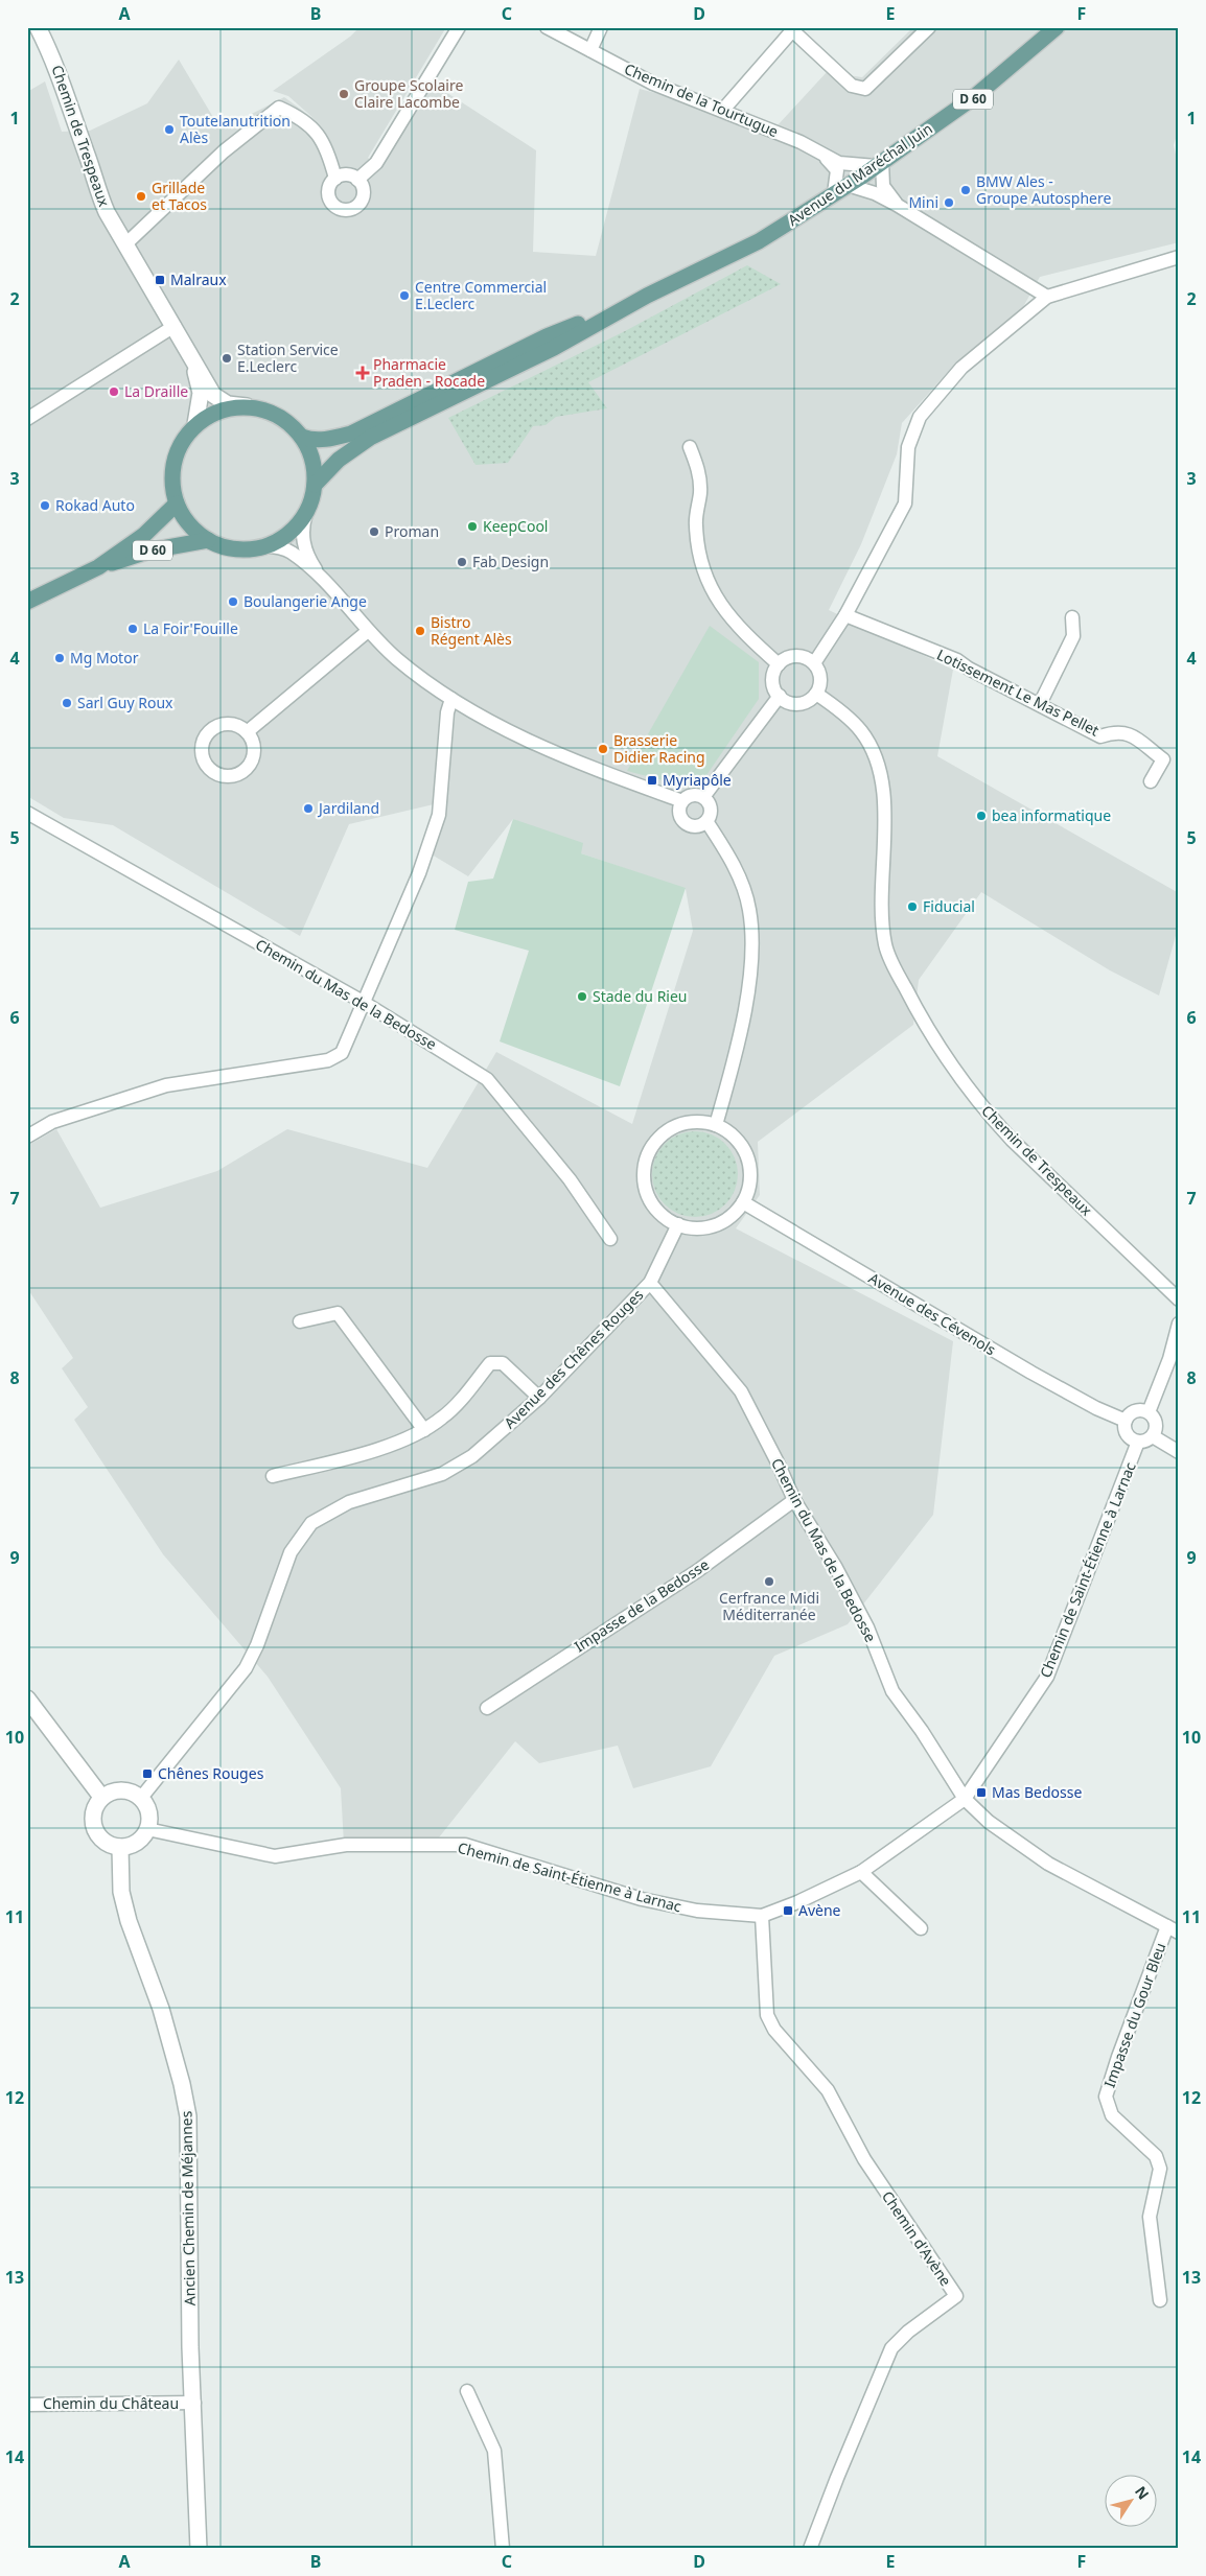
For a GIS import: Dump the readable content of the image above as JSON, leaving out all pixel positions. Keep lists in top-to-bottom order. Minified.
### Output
{"streets":{"main road":["D 60","Avenue du Maréchal Juin"],"street":["Chemin de la Tourtugue","Chemin de Trespeaux","Lotissement Le Mas Pellet","Chemin du Mas de la Bedosse","Avenue des Cévenols","Avenue des Chênes Rouges","Chemin de Saint-Étienne à Larnac","Impasse de la Bedosse","Impasse du Gour Bleu","Ancien Chemin de Méjannes","Chemin d'Avène","Chemin du Château"]},"crossings":[["D 60","Chemin de Trespeaux"],["D 60","Avenue du Maréchal Juin"],["Chemin de la Tourtugue","Avenue du Maréchal Juin"],["Chemin de Trespeaux","Avenue du Maréchal Juin"],["Chemin du Mas de la Bedosse","Avenue des Chênes Rouges"],["Chemin du Mas de la Bedosse","Chemin de Saint-Étienne à Larnac"],["Chemin du Mas de la Bedosse","Impasse de la Bedosse"],["Chemin du Mas de la Bedosse","Impasse du Gour Bleu"],["Avenue des Cévenols","Avenue des Chênes Rouges"],["Avenue des Cévenols","Chemin de Saint-Étienne à Larnac"],["Avenue des Chênes Rouges","Chemin de Saint-Étienne à Larnac"],["Avenue des Chênes Rouges","Ancien Chemin de Méjannes"],["Chemin de Saint-Étienne à Larnac","Ancien Chemin de Méjannes"],["Chemin de Saint-Étienne à Larnac","Chemin d'Avène"],["Ancien Chemin de Méjannes","Chemin du Château"]],"places":{"other":["Groupe Scolaire Claire Lacombe","Toutelanutrition Alès","BMW Ales - Groupe Autosphere","Grillade et Tacos","Mini","Centre Commercial E.Leclerc","Station Service E.Leclerc","La Draille","Rokad Auto","KeepCool","Proman","Fab Design","Boulangerie Ange","La Foir'Fouille","Bistro Régent Alès","Mg Motor","Sarl Guy Roux","Brasserie Didier Racing","Jardiland","bea informatique","Fiducial","Stade du Rieu","Cerfrance Midi Méditerranée"],"transit":["Malraux","Myriapôle","Chênes Rouges","Mas Bedosse","Avène"],"health":["Pharmacie Praden - Rocade"]},"north":"top right","grid":{"columns":["A","B","C","D","E","F"],"rows":["1","2","3","4","5","6","7","8","9","10","11","12","13","14"]}}
